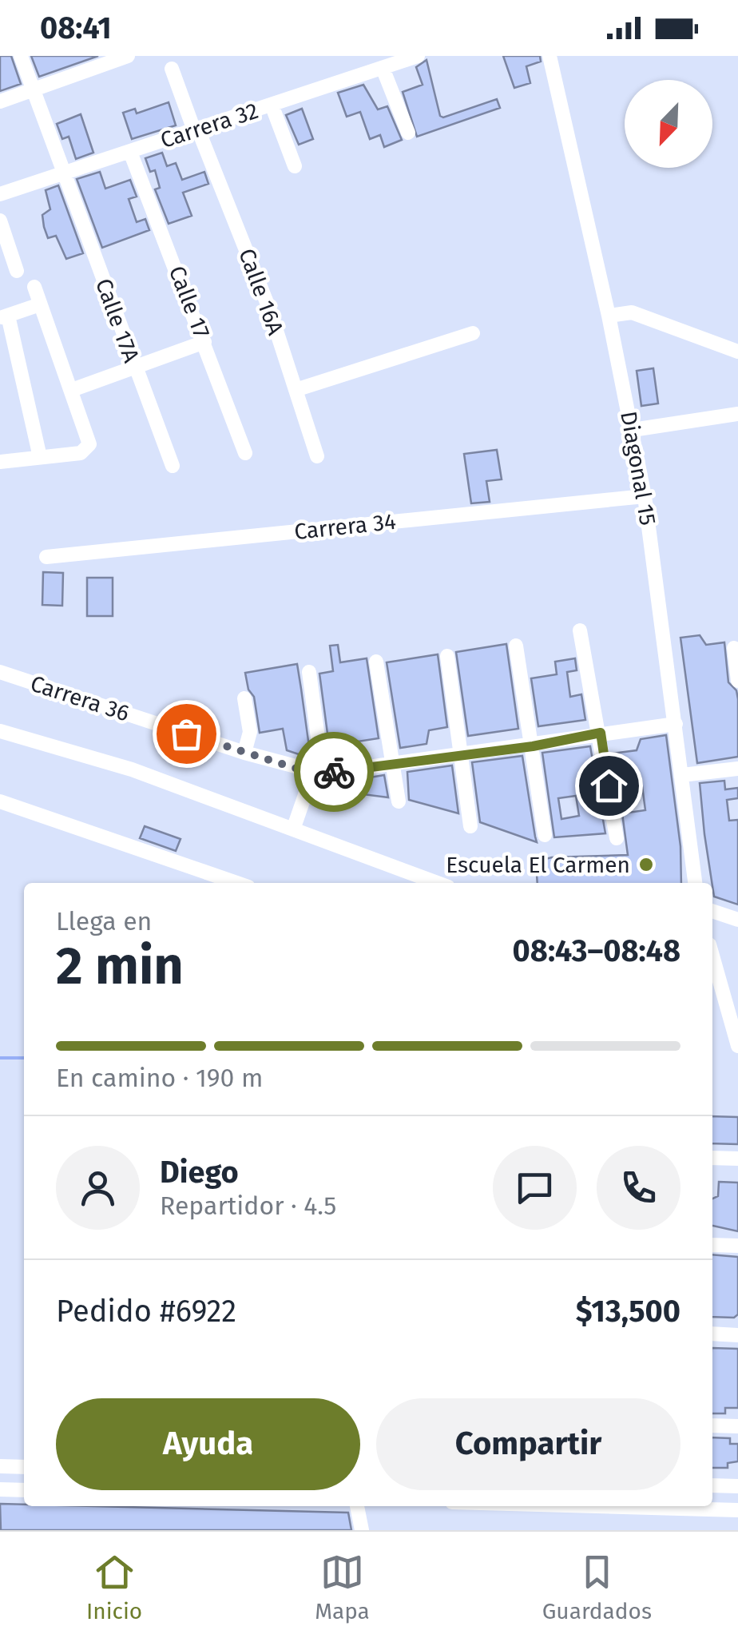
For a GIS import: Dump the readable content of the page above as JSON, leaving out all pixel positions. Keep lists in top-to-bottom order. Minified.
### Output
{"streets":{"street":["Carrera 32","Calle 16A","Calle 17","Calle 17A","Diagonal 15","Carrera 34","Carrera 36"]},"crossings":[["Carrera 32","Calle 16A"],["Carrera 32","Calle 17"],["Carrera 32","Calle 17A"],["Diagonal 15","Carrera 34"],["Diagonal 15","Carrera 36"]],"places":["Escuela El Carmen"],"north":"bottom left","page":{"status":"08:41","heading":["2 min","Llega en","08:43–08:48"],"panel":["Diego","Repartidor · 4.5","Pedido #6922","$13,500"],"bar":"En camino · 190 m","buttons":["Ayuda","Compartir"],"tabs":["Inicio","Mapa","Guardados"]}}
